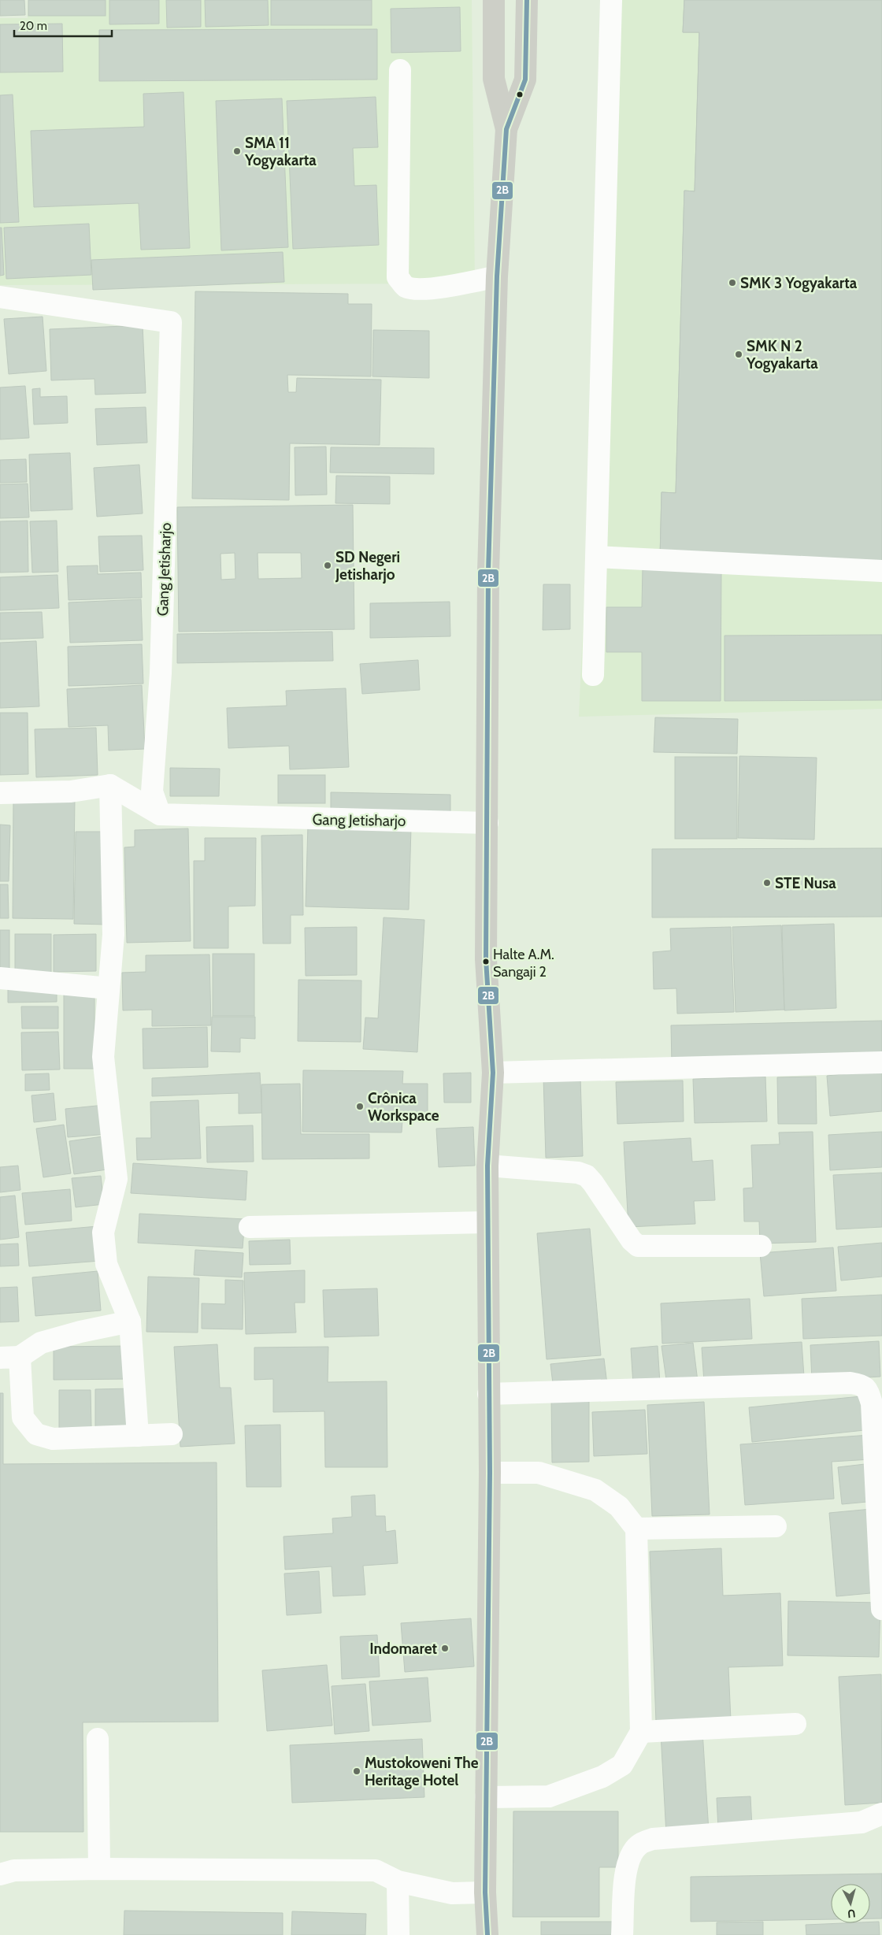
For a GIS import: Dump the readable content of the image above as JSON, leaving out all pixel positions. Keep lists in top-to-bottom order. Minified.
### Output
{"streets":{"street":["Gang Jetisharjo"]},"places":["SMA 11 Yogyakarta","SMK 3 Yogyakarta","SMK N 2 Yogyakarta","SD Negeri Jetisharjo","STE Nusa","Halte A.M. Sangaji 2","Crônica Workspace","Indomaret","Mustokoweni The Heritage Hotel"],"lines":["transit line 2B"],"scale_bar":"20 m","north":"bottom"}
